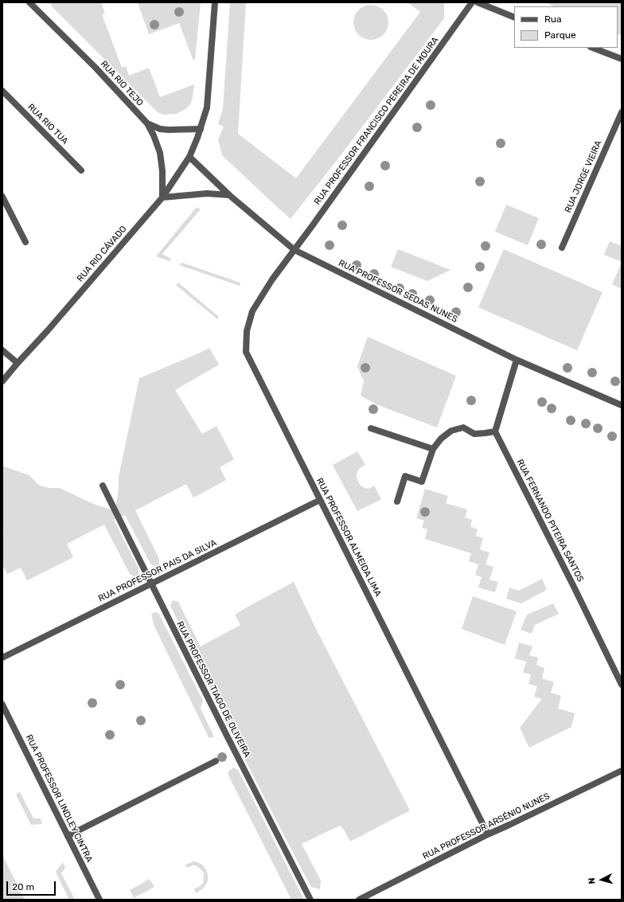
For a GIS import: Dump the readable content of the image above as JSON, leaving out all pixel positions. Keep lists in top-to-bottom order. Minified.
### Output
{"streets":{"street":["RUA RIO TEJO","RUA PROFESSOR FRANCISCO PEREIRA DE MOURA","RUA RIO TUA","RUA JORGE VIEIRA","RUA RIO CÁVADO","RUA PROFESSOR SEDAS NUNES","RUA FERNANDO PITEIRA SANTOS","RUA PROFESSOR ALMEIDA LIMA","RUA PROFESSOR PAIS DA SILVA","RUA PROFESSOR TIAGO DE OLIVEIRA","RUA PROFESSOR LINDLEY CINTRA","RUA PROFESSOR ARSÉNIO NUNES"]},"crossings":[["RUA RIO TEJO","RUA RIO CÁVADO"],["RUA PROFESSOR FRANCISCO PEREIRA DE MOURA","RUA PROFESSOR SEDAS NUNES"],["RUA PROFESSOR FRANCISCO PEREIRA DE MOURA","RUA PROFESSOR ALMEIDA LIMA"],["RUA RIO CÁVADO","RUA PROFESSOR SEDAS NUNES"],["RUA PROFESSOR SEDAS NUNES","RUA PROFESSOR ALMEIDA LIMA"],["RUA PROFESSOR ALMEIDA LIMA","RUA PROFESSOR PAIS DA SILVA"],["RUA PROFESSOR ALMEIDA LIMA","RUA PROFESSOR ARSÉNIO NUNES"],["RUA PROFESSOR PAIS DA SILVA","RUA PROFESSOR TIAGO DE OLIVEIRA"]],"legend":["Rua","Parque"],"scale_bar":"20 m","north":"left"}
